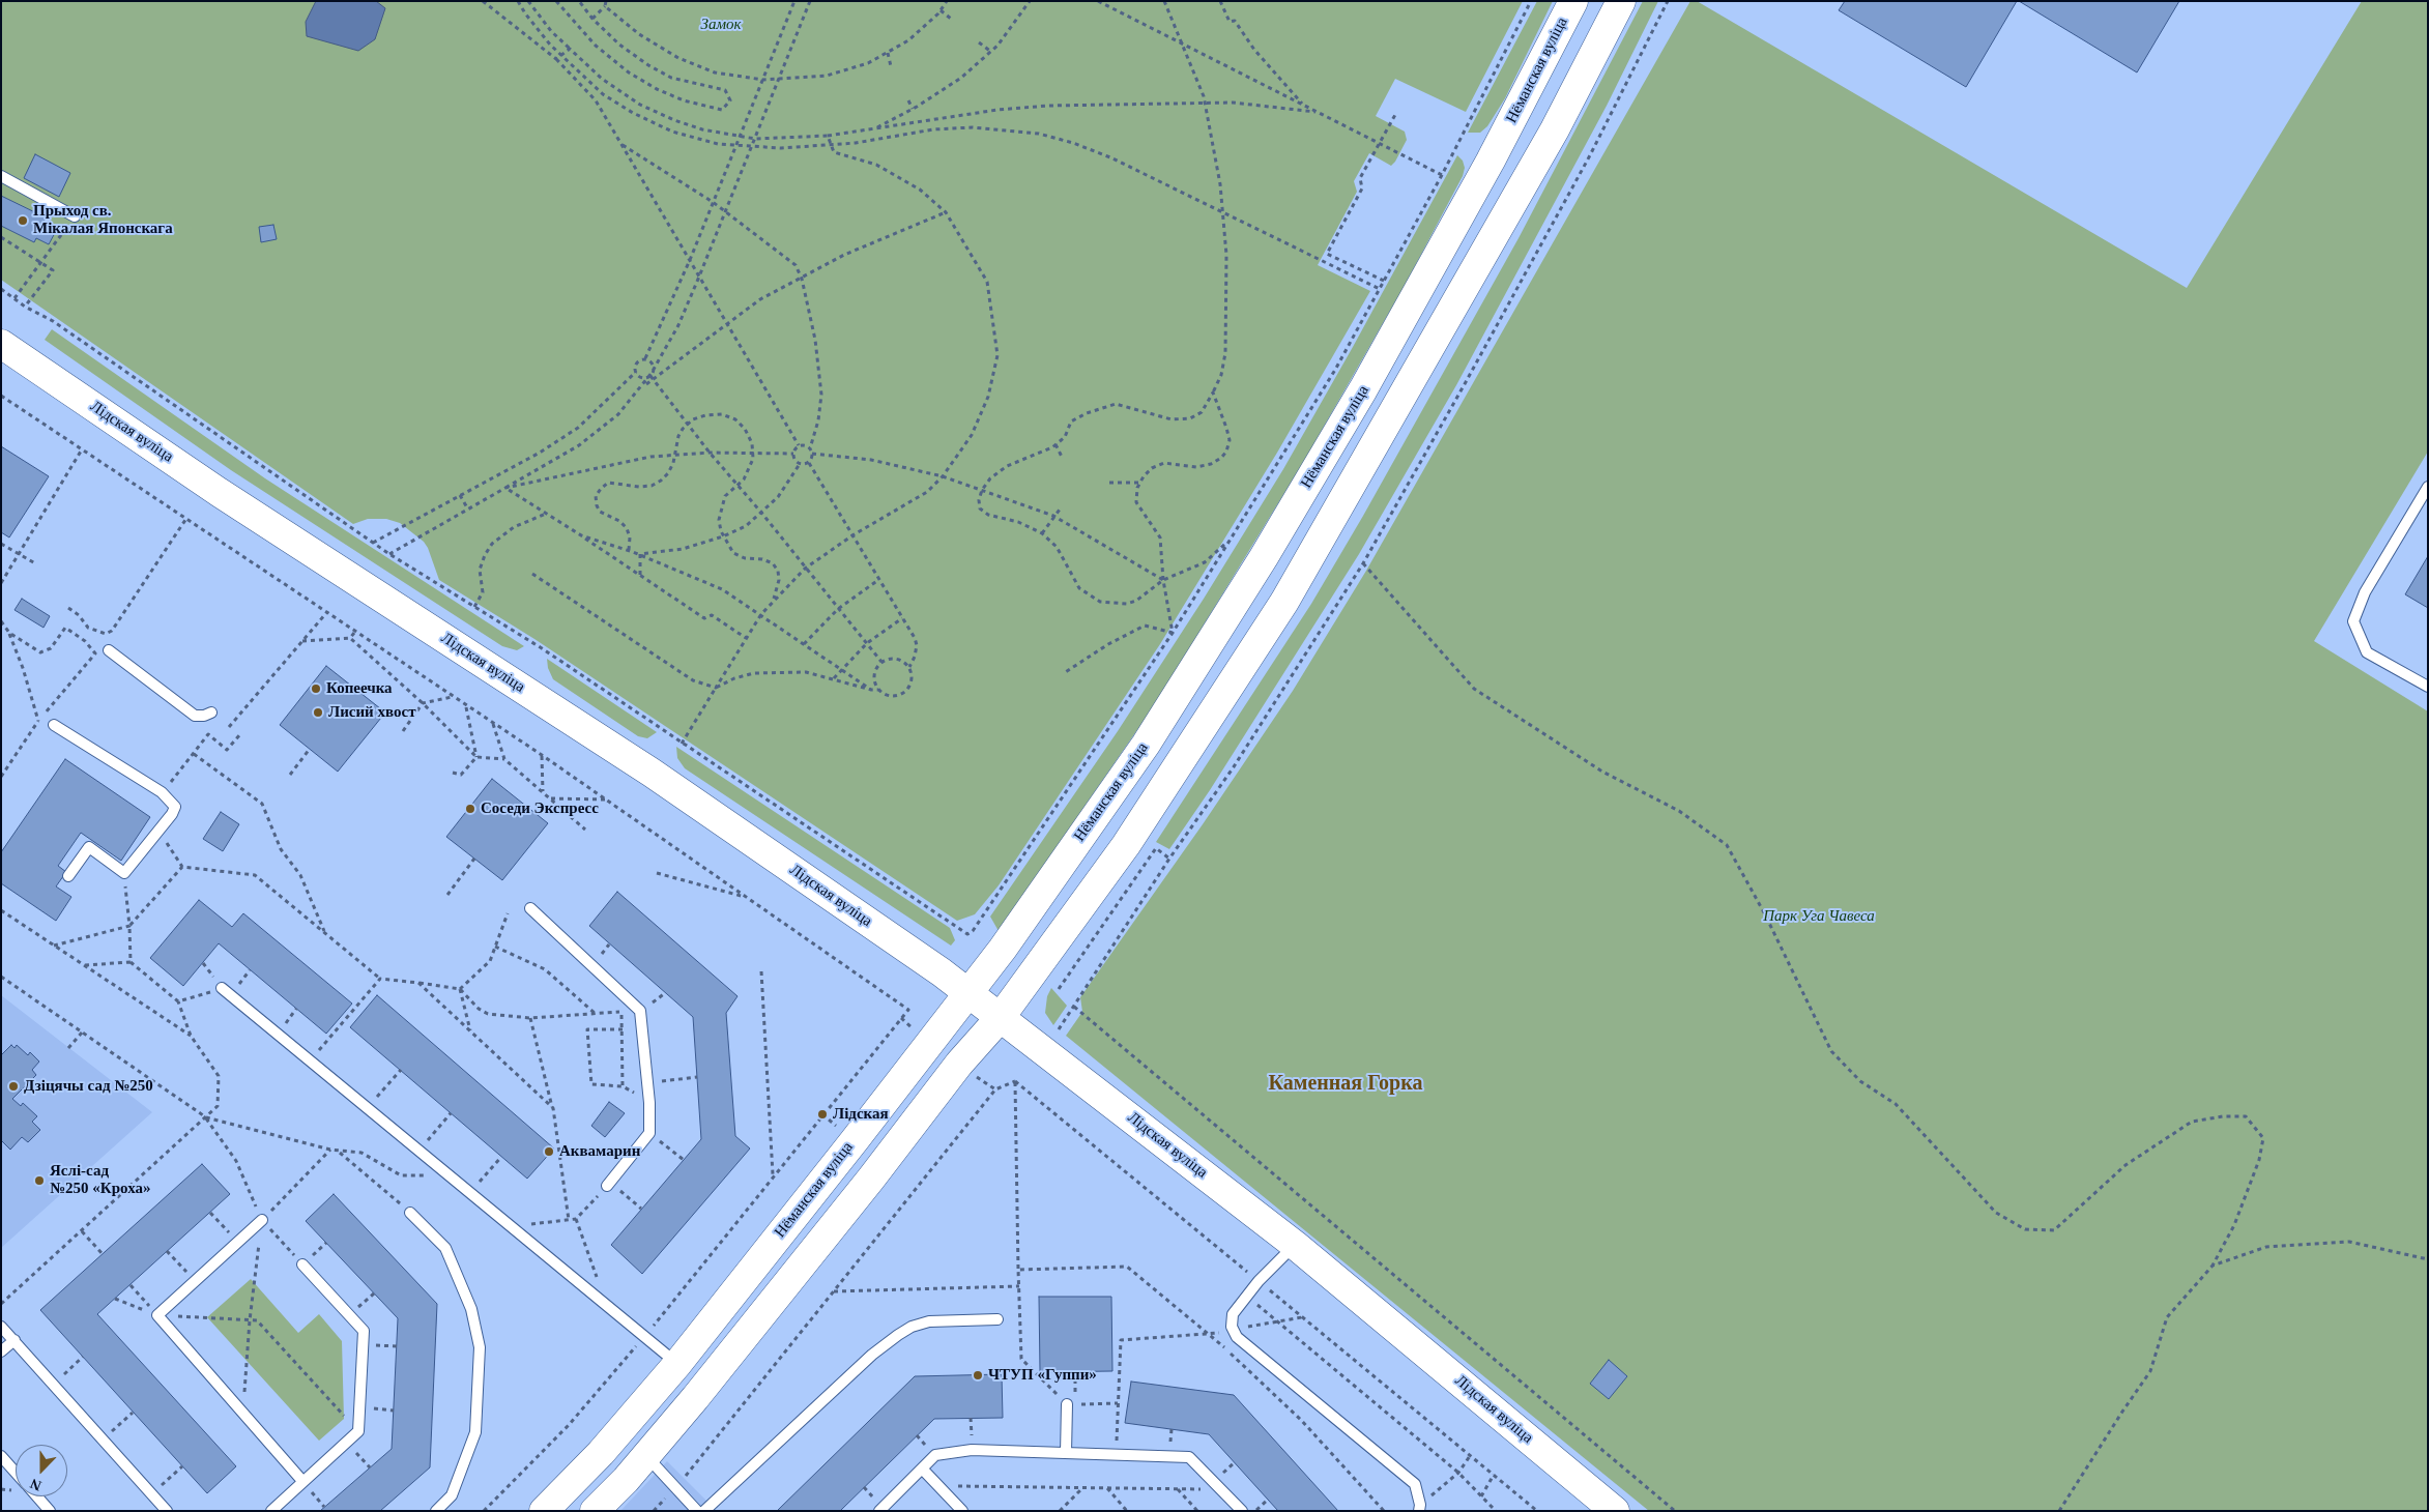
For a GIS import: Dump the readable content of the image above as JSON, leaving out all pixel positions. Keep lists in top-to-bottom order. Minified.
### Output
{"streets":{"main road":["Нёманская вуліца","Лідская вуліца"]},"crossings":[["Нёманская вуліца","Лідская вуліца"]],"districts":["Каменная Горка"],"parks":["Замок","Парк Уга Чавеса"],"places":["Прыход св. Мікалая Японскага","Копеечка","Лисий хвост","Соседи Экспресс","Дзіцячы сад №250","Лідская","Аквамарин","Яслі-сад №250 «Кроха»","ЧТУП «Гуппи»"],"north":"bottom"}
